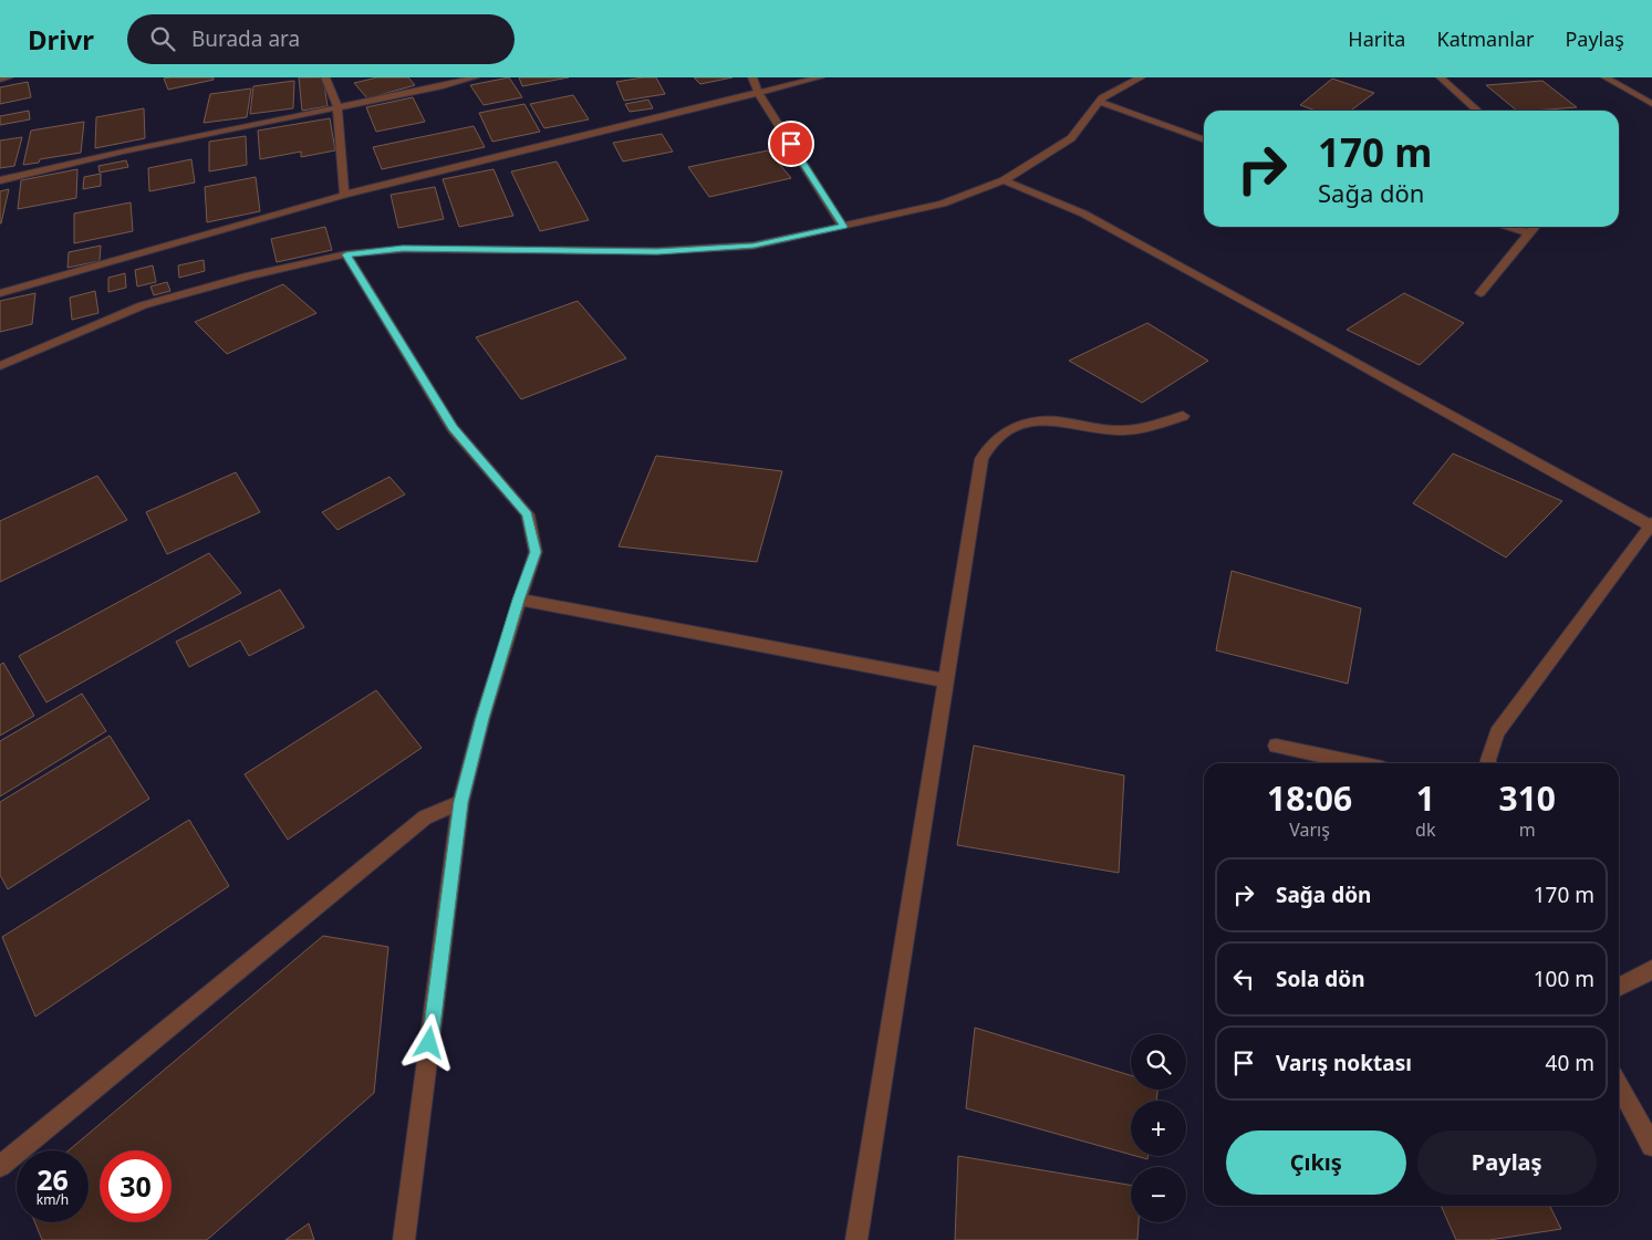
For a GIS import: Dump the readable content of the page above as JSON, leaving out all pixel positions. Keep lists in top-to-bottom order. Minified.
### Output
{"page":{"header":"Drivr","search":"Burada ara","nav":["Harita","Katmanlar","Paylaş"],"turn":["170 m","Sağa dön"],"eta":["18:06","Varış","1","dk","310","m"],"list":[{"name":"Sağa dön","value":"170 m"},{"name":"Sola dön","value":"100 m"},{"name":"Varış noktası","value":"40 m"}],"map_buttons":["+","−"],"buttons":["Çıkış","Paylaş"],"speed":"26 km/h","limit":"30"}}
